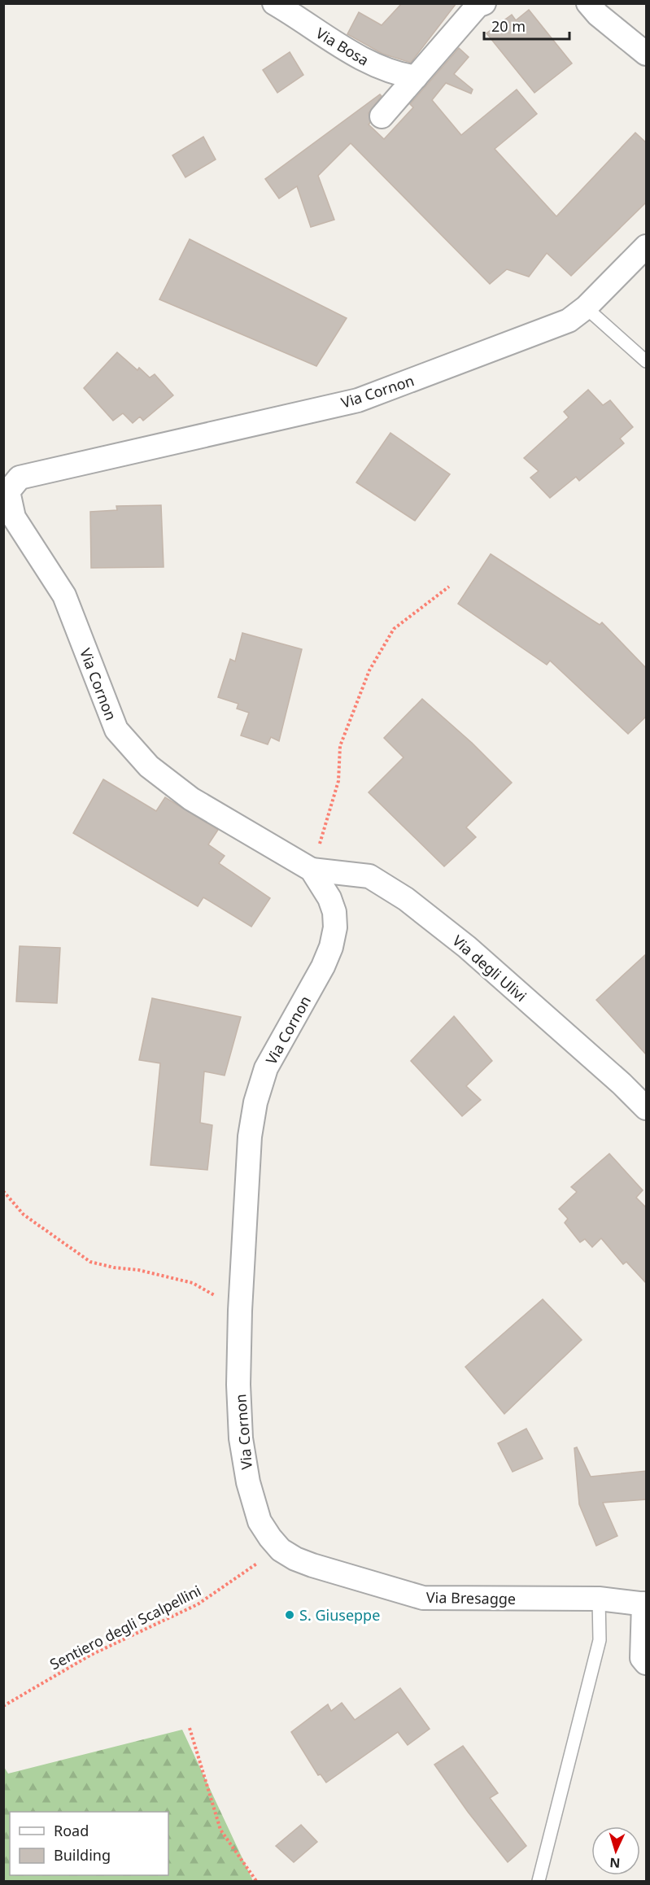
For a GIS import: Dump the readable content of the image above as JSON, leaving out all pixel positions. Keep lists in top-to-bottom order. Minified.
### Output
{"streets":{"street":["Via Bosa","Via Cornon","Via degli Ulivi","Via Bresagge"],"path":["Sentiero degli Scalpellini"]},"crossings":[["Via Cornon","Via degli Ulivi"],["Via Cornon","Via Bresagge"],["Via Bresagge","Sentiero degli Scalpellini"]],"places":["S. Giuseppe"],"legend":["Road","Building"],"scale_bar":"20 m","north":"bottom"}
